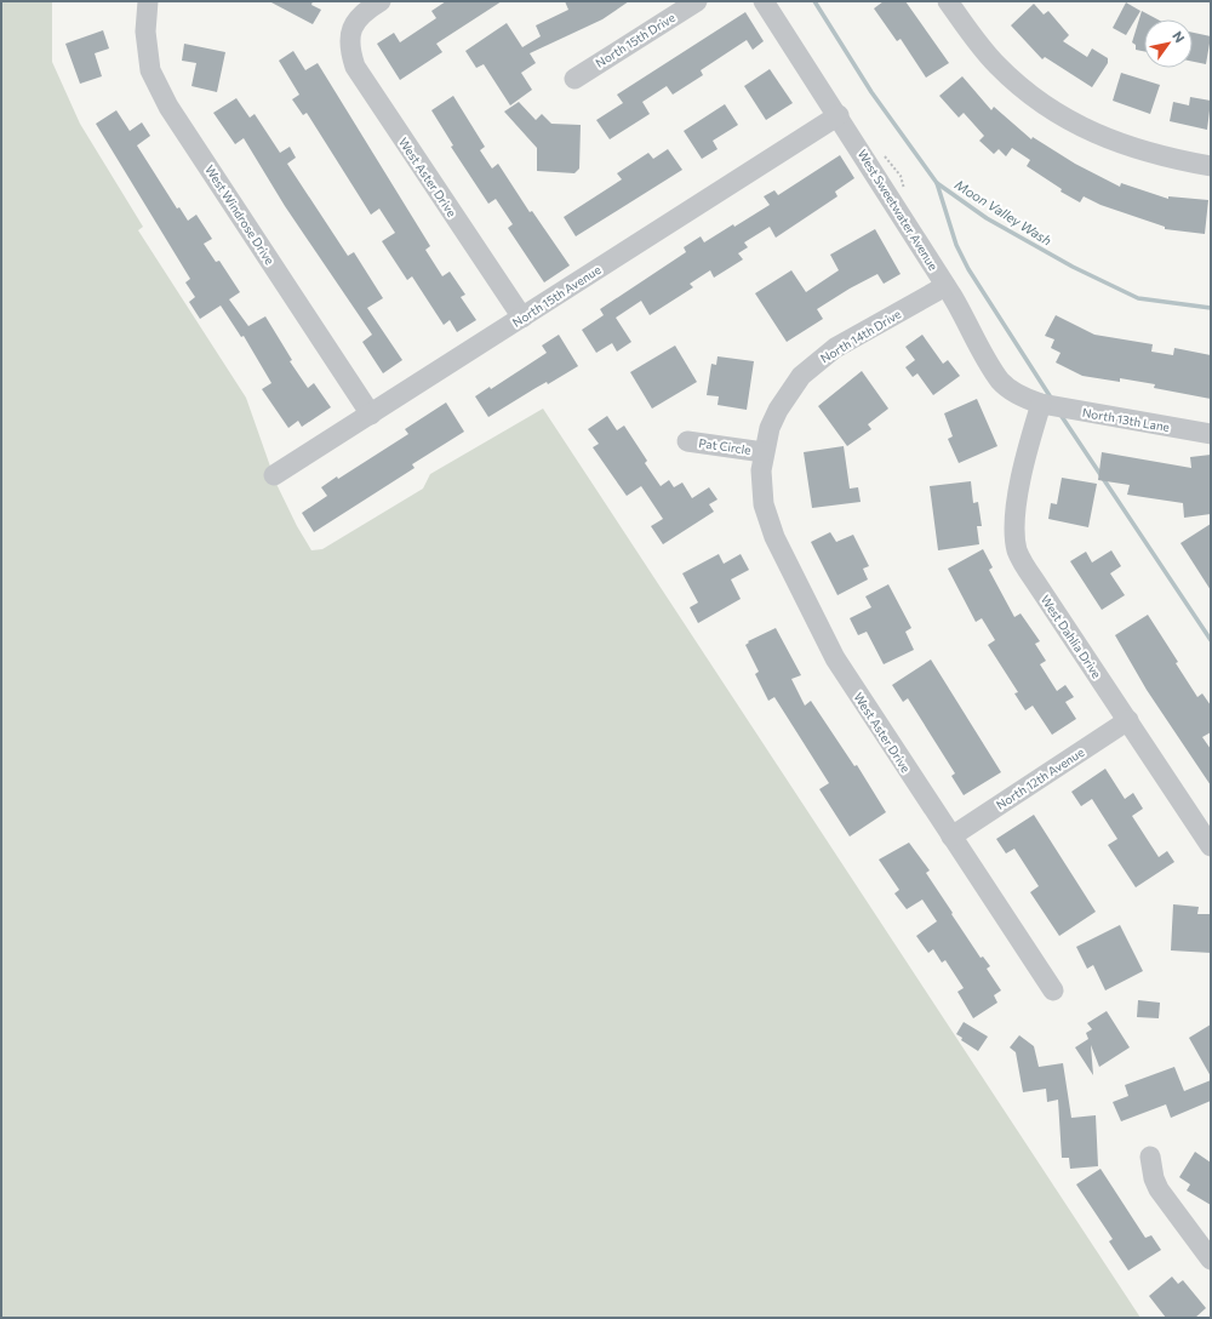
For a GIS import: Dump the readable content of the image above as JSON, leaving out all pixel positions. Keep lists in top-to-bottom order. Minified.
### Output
{"streets":{"street":["North 15th Drive","West Aster Drive","West Sweetwater Avenue","West Windrose Drive","North 15th Avenue","North 14th Drive","North 13th Lane","Pat Circle","West Dahlia Drive","North 12th Avenue"]},"crossings":[["West Aster Drive","North 15th Avenue"],["West Aster Drive","North 14th Drive"],["West Aster Drive","Pat Circle"],["West Aster Drive","North 12th Avenue"],["West Sweetwater Avenue","North 15th Avenue"],["West Sweetwater Avenue","North 14th Drive"],["West Sweetwater Avenue","North 13th Lane"],["West Sweetwater Avenue","West Dahlia Drive"],["West Windrose Drive","North 15th Avenue"],["North 14th Drive","Pat Circle"],["North 13th Lane","West Dahlia Drive"],["West Dahlia Drive","North 12th Avenue"]],"water":["Moon Valley Wash"],"north":"top right"}
